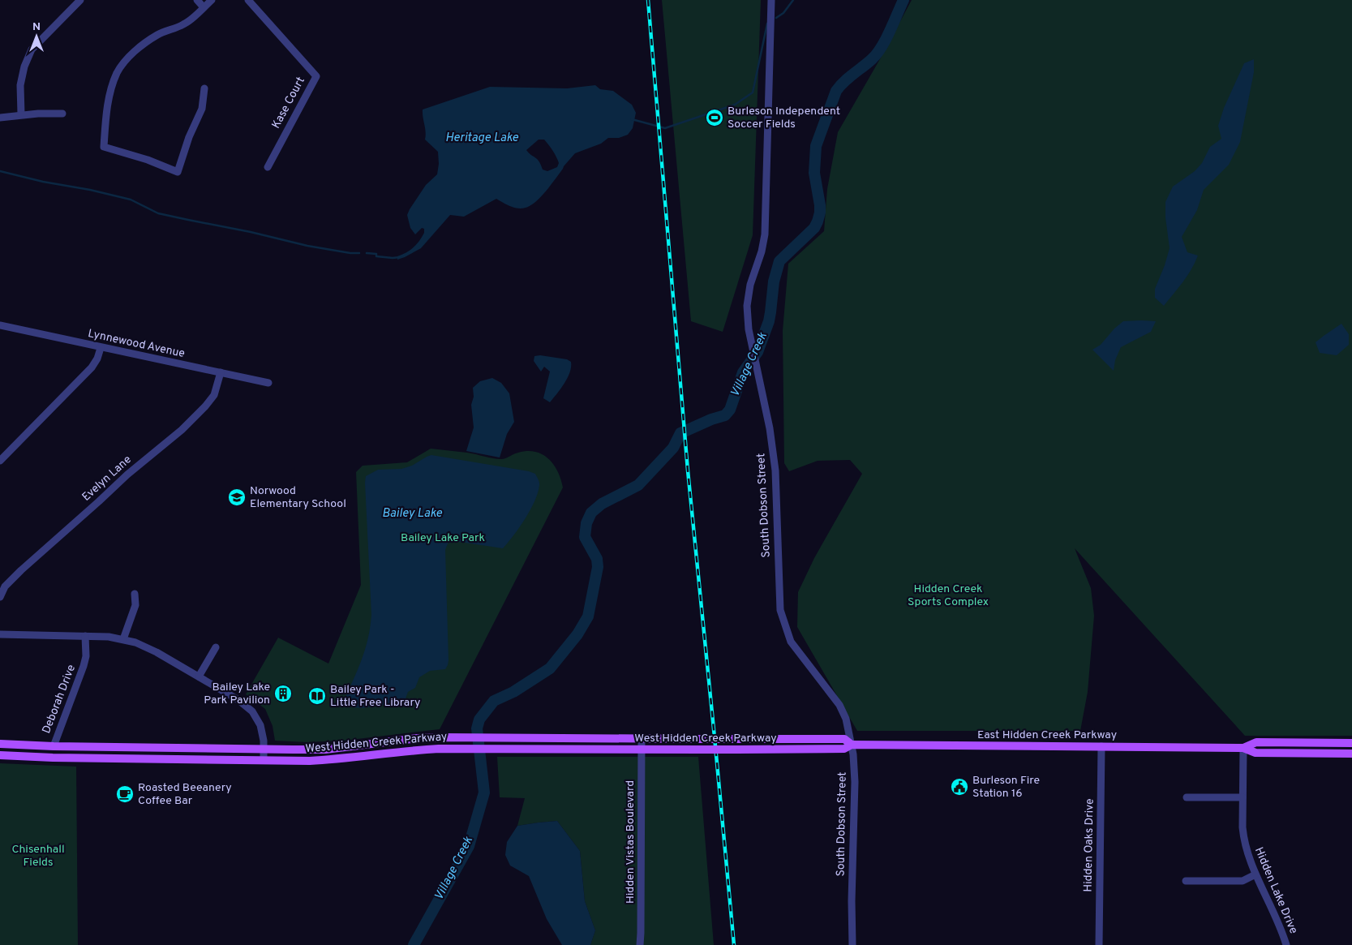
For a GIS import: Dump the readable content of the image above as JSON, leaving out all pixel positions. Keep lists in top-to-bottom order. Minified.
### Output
{"streets":{"main road":["East Hidden Creek Parkway","West Hidden Creek Parkway"],"street":["Kase Court","Lynnewood Avenue","Evelyn Lane","South Dobson Street","Deborah Drive","Hidden Vistas Boulevard","Hidden Oaks Drive","Hidden Lake Drive"]},"crossings":[["Lynnewood Avenue","Evelyn Lane"],["South Dobson Street","East Hidden Creek Parkway"],["South Dobson Street","West Hidden Creek Parkway"],["Deborah Drive","West Hidden Creek Parkway"],["East Hidden Creek Parkway","West Hidden Creek Parkway"],["East Hidden Creek Parkway","Hidden Oaks Drive"],["East Hidden Creek Parkway","Hidden Lake Drive"],["West Hidden Creek Parkway","Hidden Vistas Boulevard"]],"water":["Heritage Lake","Village Creek","Bailey Lake"],"parks":["Bailey Lake Park","Hidden Creek Sports Complex","Chisenhall Fields"],"places":{"sports":["Burleson Independent Soccer Fields"],"school or university":["Norwood Elementary School"],"building":["Bailey Lake Park Pavilion"],"library":["Bailey Park - Little Free Library"],"public building":["Burleson Fire Station 16"],"cafe":["Roasted Beeanery Coffee Bar"]},"north":"top"}
